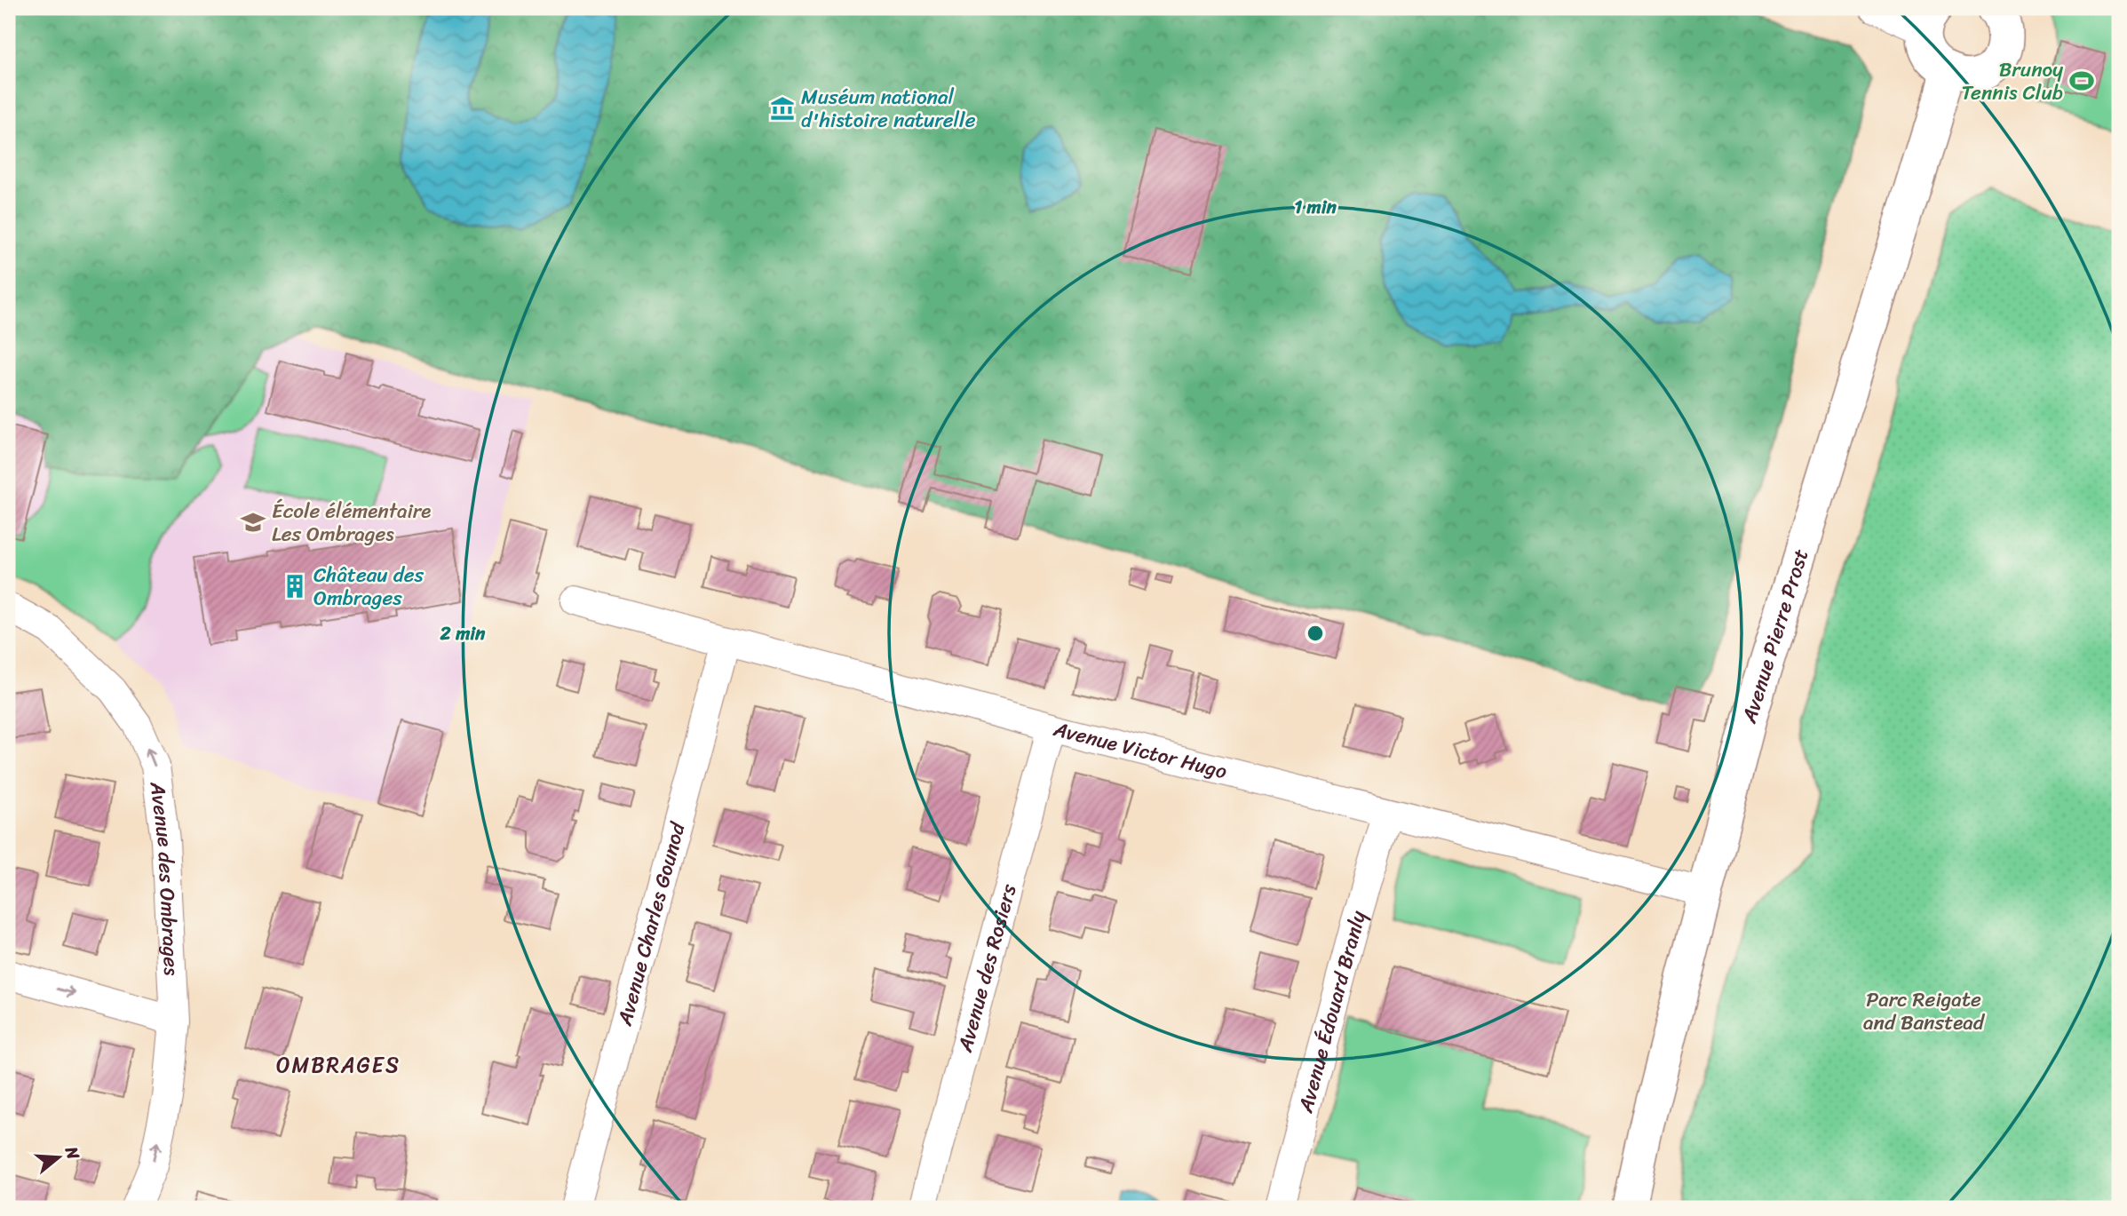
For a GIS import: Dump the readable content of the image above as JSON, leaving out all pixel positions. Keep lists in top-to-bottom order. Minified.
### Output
{"streets":{"main road":["Avenue Pierre Prost"],"street":["Avenue Victor Hugo","Avenue des Ombrages","Avenue Charles Gounod","Avenue des Rosiers","Avenue Édouard Branly"]},"crossings":[["Avenue Pierre Prost","Avenue Victor Hugo"],["Avenue Victor Hugo","Avenue Charles Gounod"],["Avenue Victor Hugo","Avenue des Rosiers"],["Avenue Victor Hugo","Avenue Édouard Branly"]],"one_way":["Avenue des Ombrages"],"districts":["OMBRAGES"],"parks":["Parc Reigate and Banstead"],"places":{"sports":["Brunoy Tennis Club"],"museum":["Muséum national d'histoire naturelle"],"school or university":["École élémentaire Les Ombrages"],"building":["Château des Ombrages"]},"north":"right","rings":["1 min","2 min"]}
